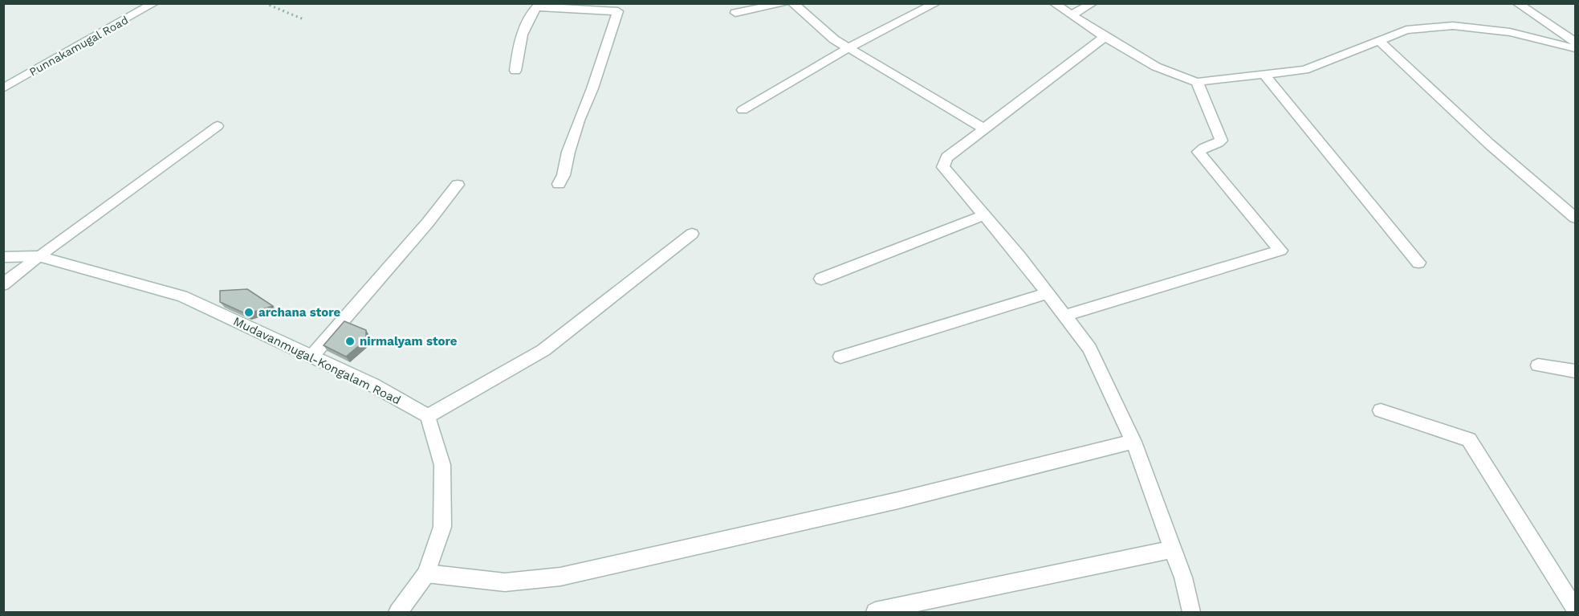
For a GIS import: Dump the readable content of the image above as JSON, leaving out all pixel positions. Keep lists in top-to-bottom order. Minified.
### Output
{"streets":{"street":["Punnakamugal Road","Mudavanmugal-Kongalam Road"]},"places":["archana store","nirmalyam store"]}
